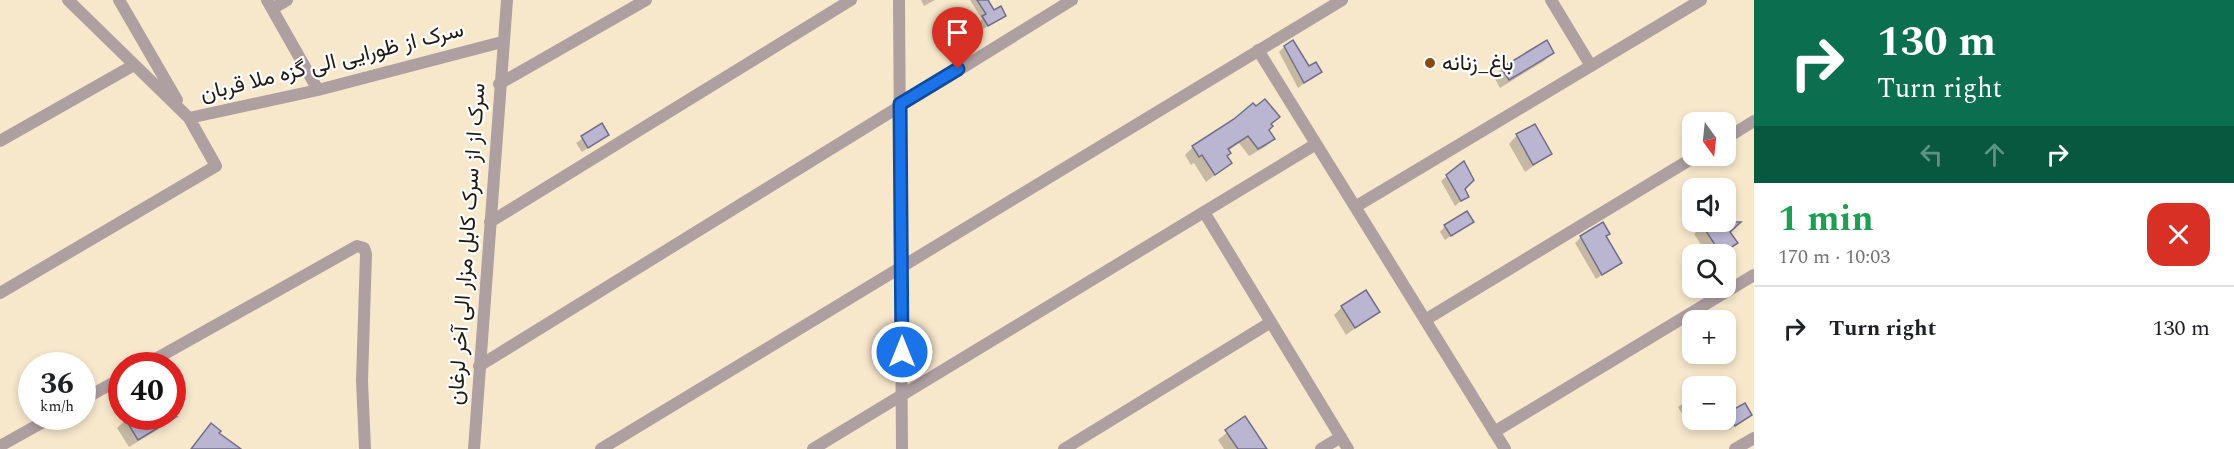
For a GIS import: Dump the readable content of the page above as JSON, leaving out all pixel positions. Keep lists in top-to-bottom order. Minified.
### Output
{"streets":{"street":["سرک از ظورایی الی گزه ملا قربان","سرک از از سرک کابل مزار الی آخر لرغان"]},"crossings":[["سرک از ظورایی الی گزه ملا قربان","سرک از از سرک کابل مزار الی آخر لرغان"]],"places":["باغ_زنانه"],"north":"bottom","page":{"turn":["130 m","Turn right"],"map_buttons":["+","−"],"heading":["1 min","170 m · 10:03"],"list":[{"name":"Turn right","value":"130 m"}],"speed":"36 km/h","limit":"40"}}
